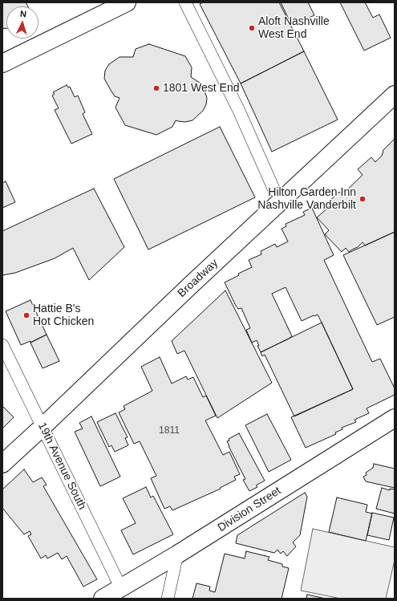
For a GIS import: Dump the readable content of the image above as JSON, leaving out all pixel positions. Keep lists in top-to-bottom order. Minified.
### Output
{"streets":{"main road":["Broadway","Division Street"],"street":["19th Avenue South"]},"crossings":[["Broadway","19th Avenue South"],["19th Avenue South","Division Street"]],"places":["Aloft Nashville West End","1801 West End","Hilton Garden Inn Nashville Vanderbilt","Hattie B's Hot Chicken"],"house_numbers":["1811"],"north":"top"}
